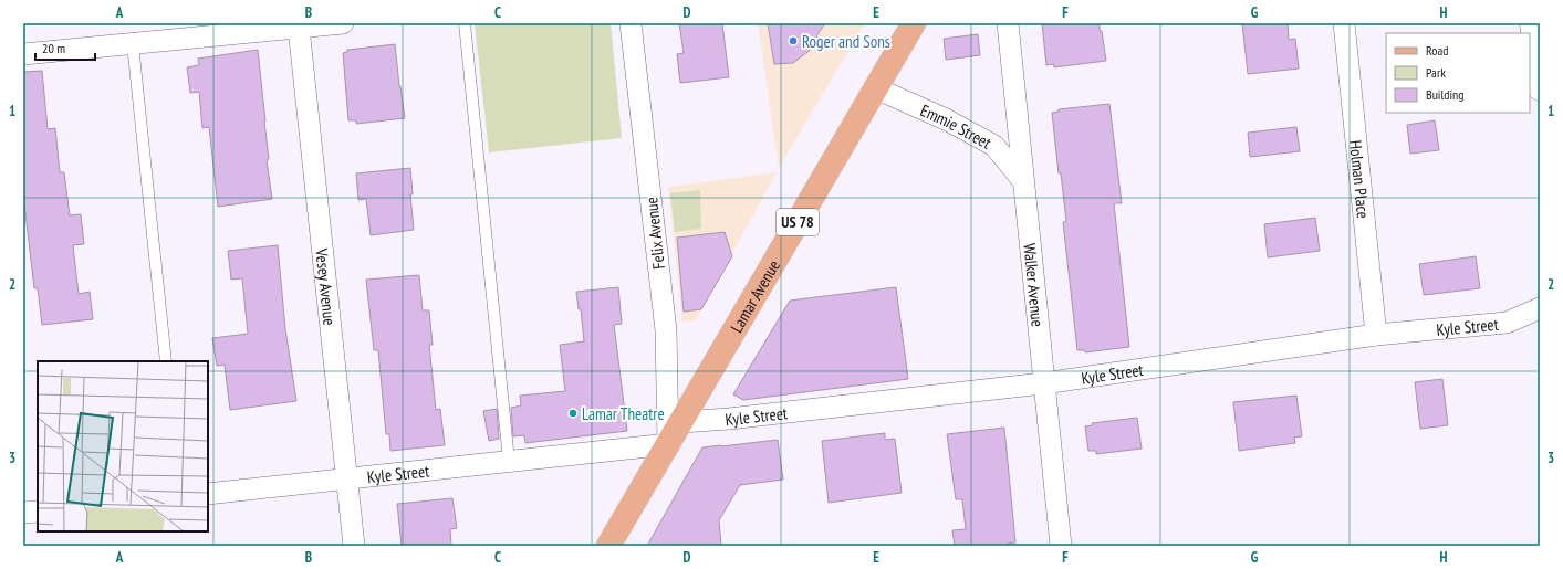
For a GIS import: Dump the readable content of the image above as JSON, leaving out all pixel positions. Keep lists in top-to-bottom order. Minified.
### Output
{"streets":{"main road":["US 78","Lamar Avenue"],"street":["Emmie Street","Holman Place","Felix Avenue","Walker Avenue","Vesey Avenue","Kyle Street"]},"crossings":[["Emmie Street","Walker Avenue"],["Emmie Street","Lamar Avenue"],["Holman Place","Kyle Street"],["Felix Avenue","Lamar Avenue"],["Felix Avenue","Kyle Street"],["Walker Avenue","Kyle Street"],["Vesey Avenue","Kyle Street"],["Lamar Avenue","Kyle Street"]],"places":["Roger and Sons","Lamar Theatre"],"legend":["Road","Park","Building"],"scale_bar":"20 m","grid":{"columns":["A","B","C","D","E","F","G","H"],"rows":["1","2","3"]}}
